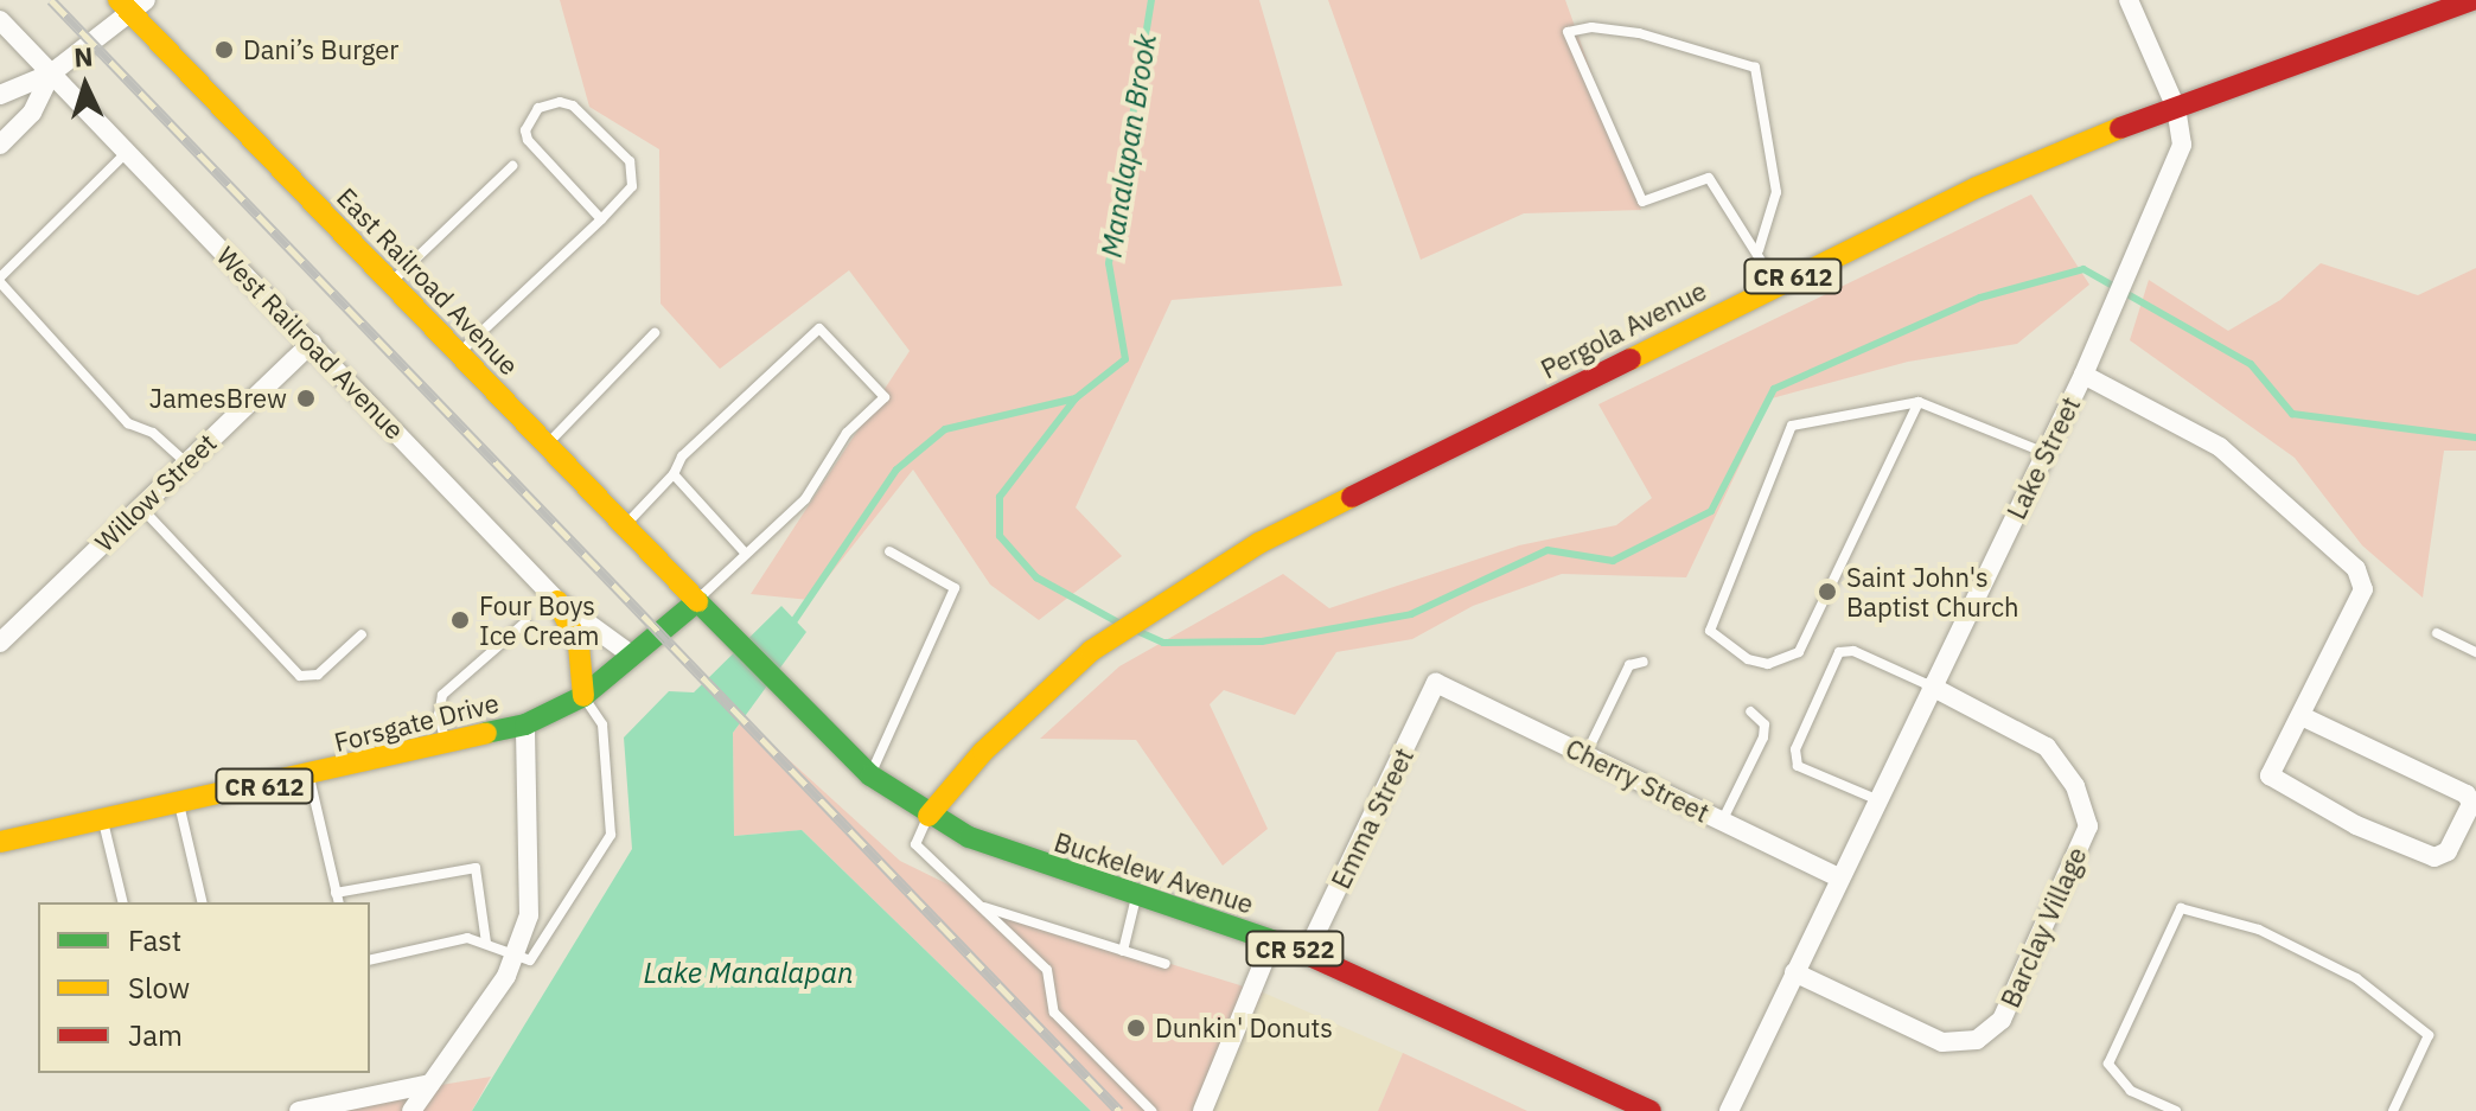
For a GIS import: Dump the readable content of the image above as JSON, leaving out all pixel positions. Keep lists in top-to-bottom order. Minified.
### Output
{"streets":{"main road":["CR 612","East Railroad Avenue","Pergola Avenue","Forsgate Drive","Buckelew Avenue","CR 522"],"street":["West Railroad Avenue","Lake Street","Willow Street","Cherry Street","Emma Street","Barclay Village"]},"crossings":[["East Railroad Avenue","Forsgate Drive"],["East Railroad Avenue","Buckelew Avenue"],["Pergola Avenue","Lake Street"],["Pergola Avenue","Buckelew Avenue"],["West Railroad Avenue","Willow Street"],["West Railroad Avenue","Forsgate Drive"],["Lake Street","Cherry Street"],["Lake Street","Barclay Village"],["Forsgate Drive","Buckelew Avenue"],["Cherry Street","Emma Street"],["Emma Street","Buckelew Avenue"]],"water":["Manalapan Brook","Lake Manalapan"],"places":["Dani’s Burger","JamesBrew","Saint John's Baptist Church","Four Boys Ice Cream","Dunkin' Donuts"],"legend":["Fast","Slow","Jam"],"north":"top"}
